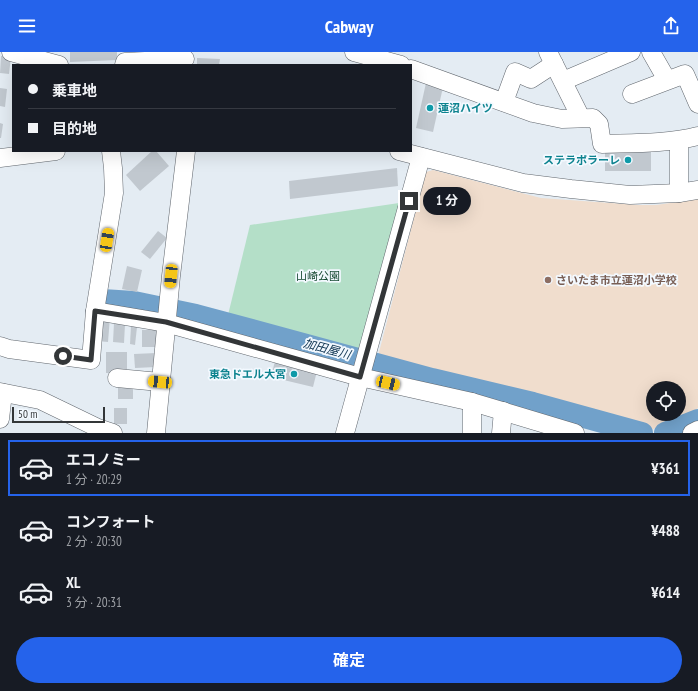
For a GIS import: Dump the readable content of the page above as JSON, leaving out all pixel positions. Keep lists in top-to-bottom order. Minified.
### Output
{"water":["加田屋川"],"parks":["山崎公園"],"places":["蓮沼ハイツ","ステラポラーレ","さいたま市立蓮沼小学校","東急ドエル大宮"],"scale_bar":"50 m","page":{"header":"Cabway","banner":["乗車地","目的地"],"bubble":"1 分","scale":"50 m","list":[{"name":"エコノミー","note":"1 分 · 20:29","value":"¥361"},{"name":"コンフォート","note":"2 分 · 20:30","value":"¥488"},{"name":"XL","note":"3 分 · 20:31","value":"¥614"}],"buttons":"確定"}}
